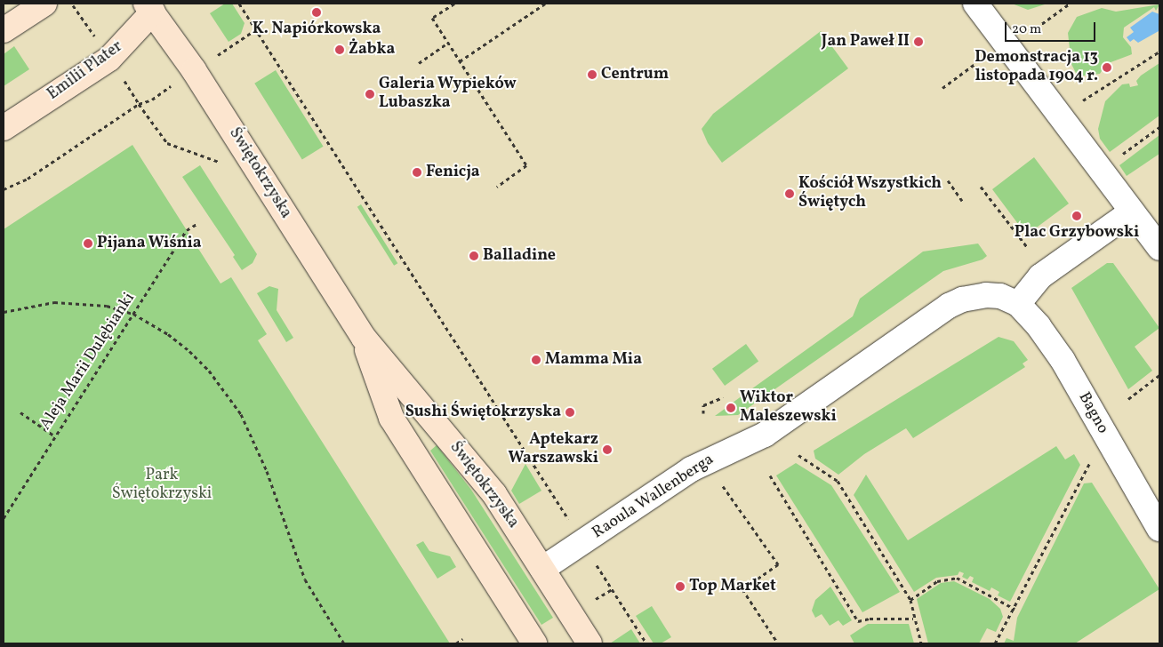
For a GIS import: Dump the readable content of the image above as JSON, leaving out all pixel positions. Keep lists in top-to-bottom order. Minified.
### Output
{"streets":{"street":["Emilii Plater","Świętokrzyska","Bagno","Raoula Wallenberga"],"path":["Aleja Marii Dulębianki"]},"crossings":[["Emilii Plater","Świętokrzyska"],["Świętokrzyska","Raoula Wallenberga"],["Bagno","Raoula Wallenberga"]],"parks":["Park Świętokrzyski"],"places":["K. Napiórkowska","Jan Paweł II","Żabka","Demonstracja 13 listopada 1904 r.","Centrum","Galeria Wypieków Lubaszka","Fenicja","Kościół Wszystkich Świętych","Plac Grzybowski","Pijana Wiśnia","Balladine","Mamma Mia","Wiktor Maleszewski","Sushi Świętokrzyska","Aptekarz Warszawski","Top Market"],"scale_bar":"20 m"}
